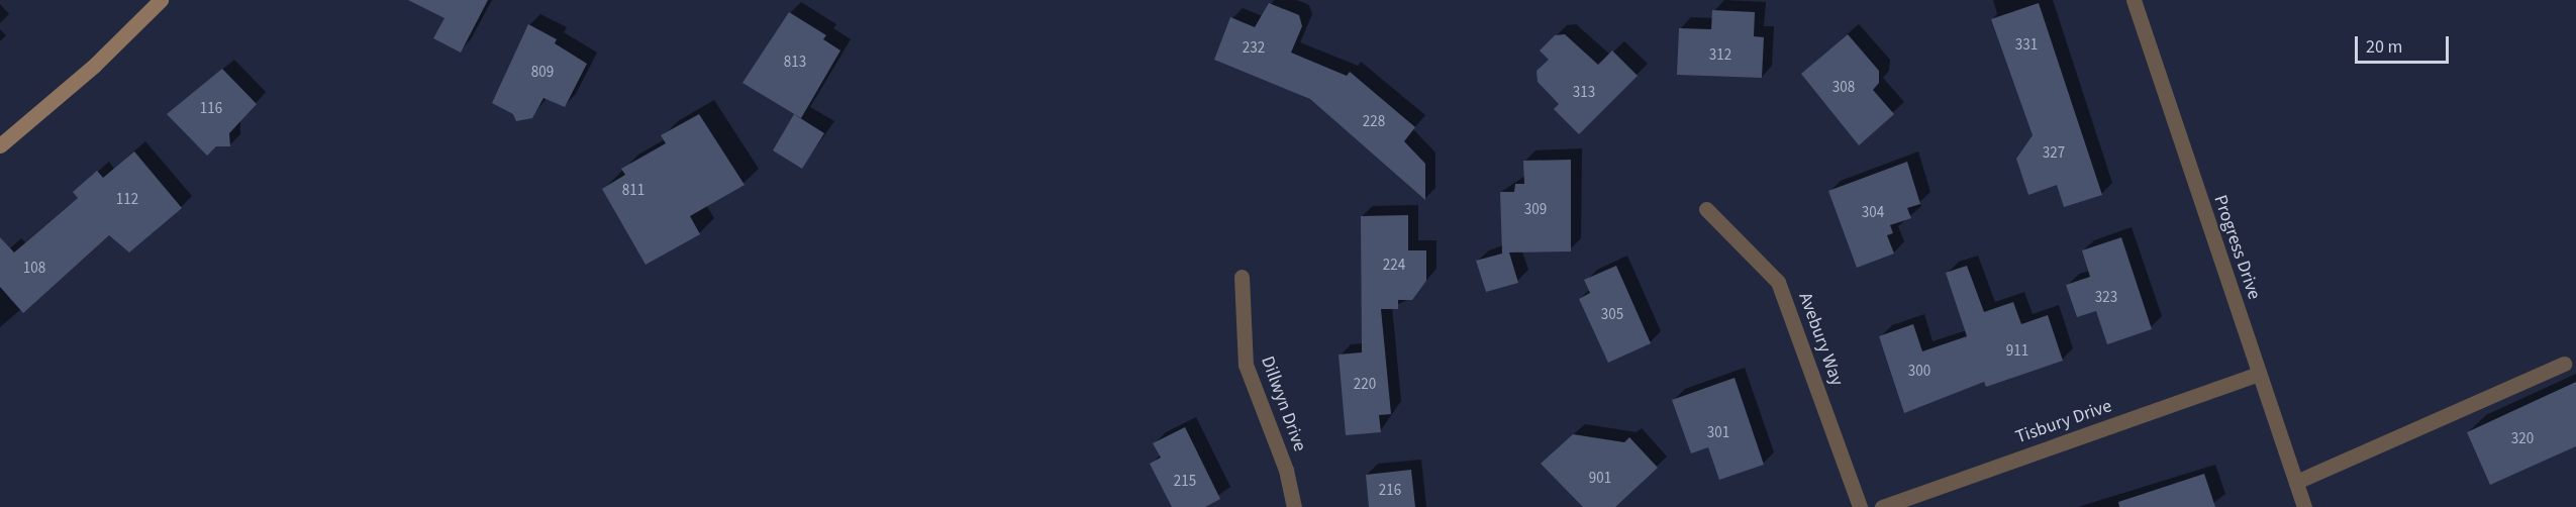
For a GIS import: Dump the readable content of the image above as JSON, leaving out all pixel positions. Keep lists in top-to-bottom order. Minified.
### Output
{"streets":{"street":["Progress Drive","Avebury Way","Dillwyn Drive","Tisbury Drive"]},"crossings":[["Progress Drive","Tisbury Drive"]],"house_numbers":["331","232","312","813","809","308","313","116","228","327","811","112","309","304","224","108","323","305","911","300","220","301","320","901","215","216"],"scale_bar":"20 m"}
